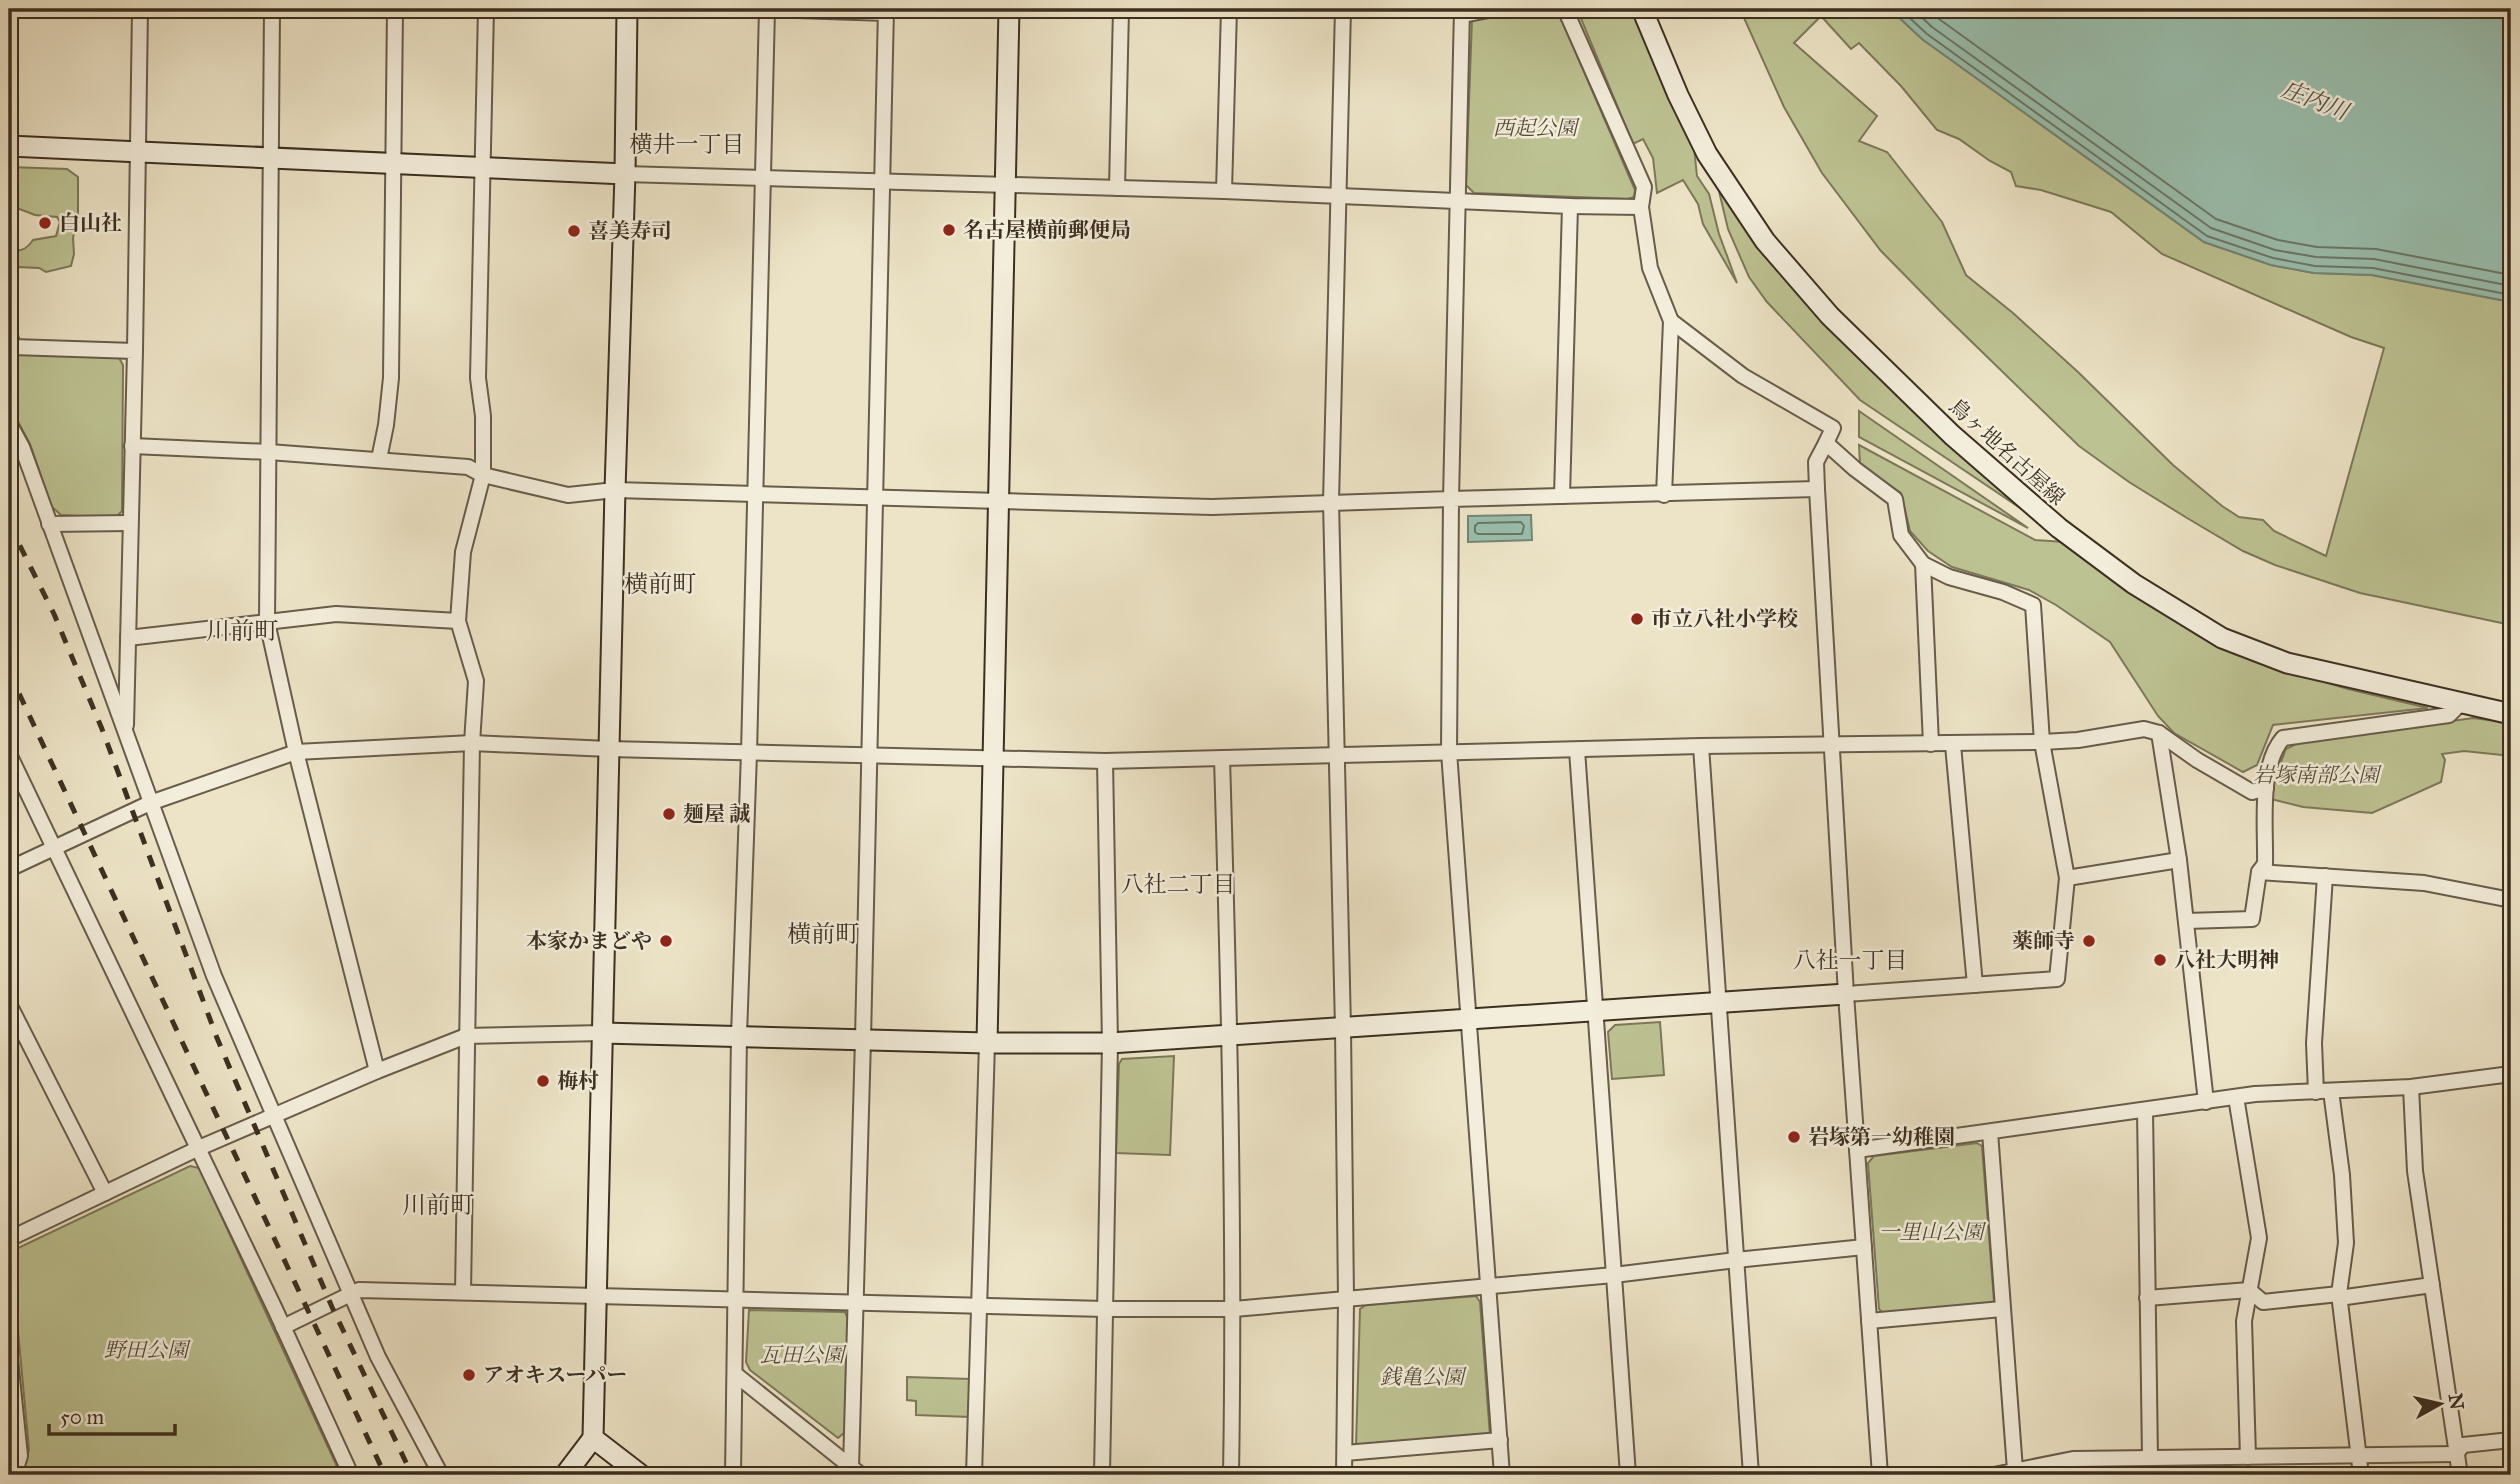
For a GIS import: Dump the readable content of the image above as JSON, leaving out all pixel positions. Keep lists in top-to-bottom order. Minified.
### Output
{"streets":{"street":["鳥ヶ地名古屋線"]},"districts":["横井一丁目","横前町","川前町","八社二丁目","横前町","八社一丁目","川前町"],"water":["庄内川"],"parks":["西起公園","岩塚南部公園","一里山公園","野田公園","瓦田公園","銭亀公園"],"places":["白山社","名古屋横前郵便局","喜美寿司","市立八社小学校","麺屋 誠","本家かまどや","薬師寺","八社大明神","梅村","岩塚第一幼稚園","アオキスーパー"],"scale_bar":"50 m","north":"right"}
